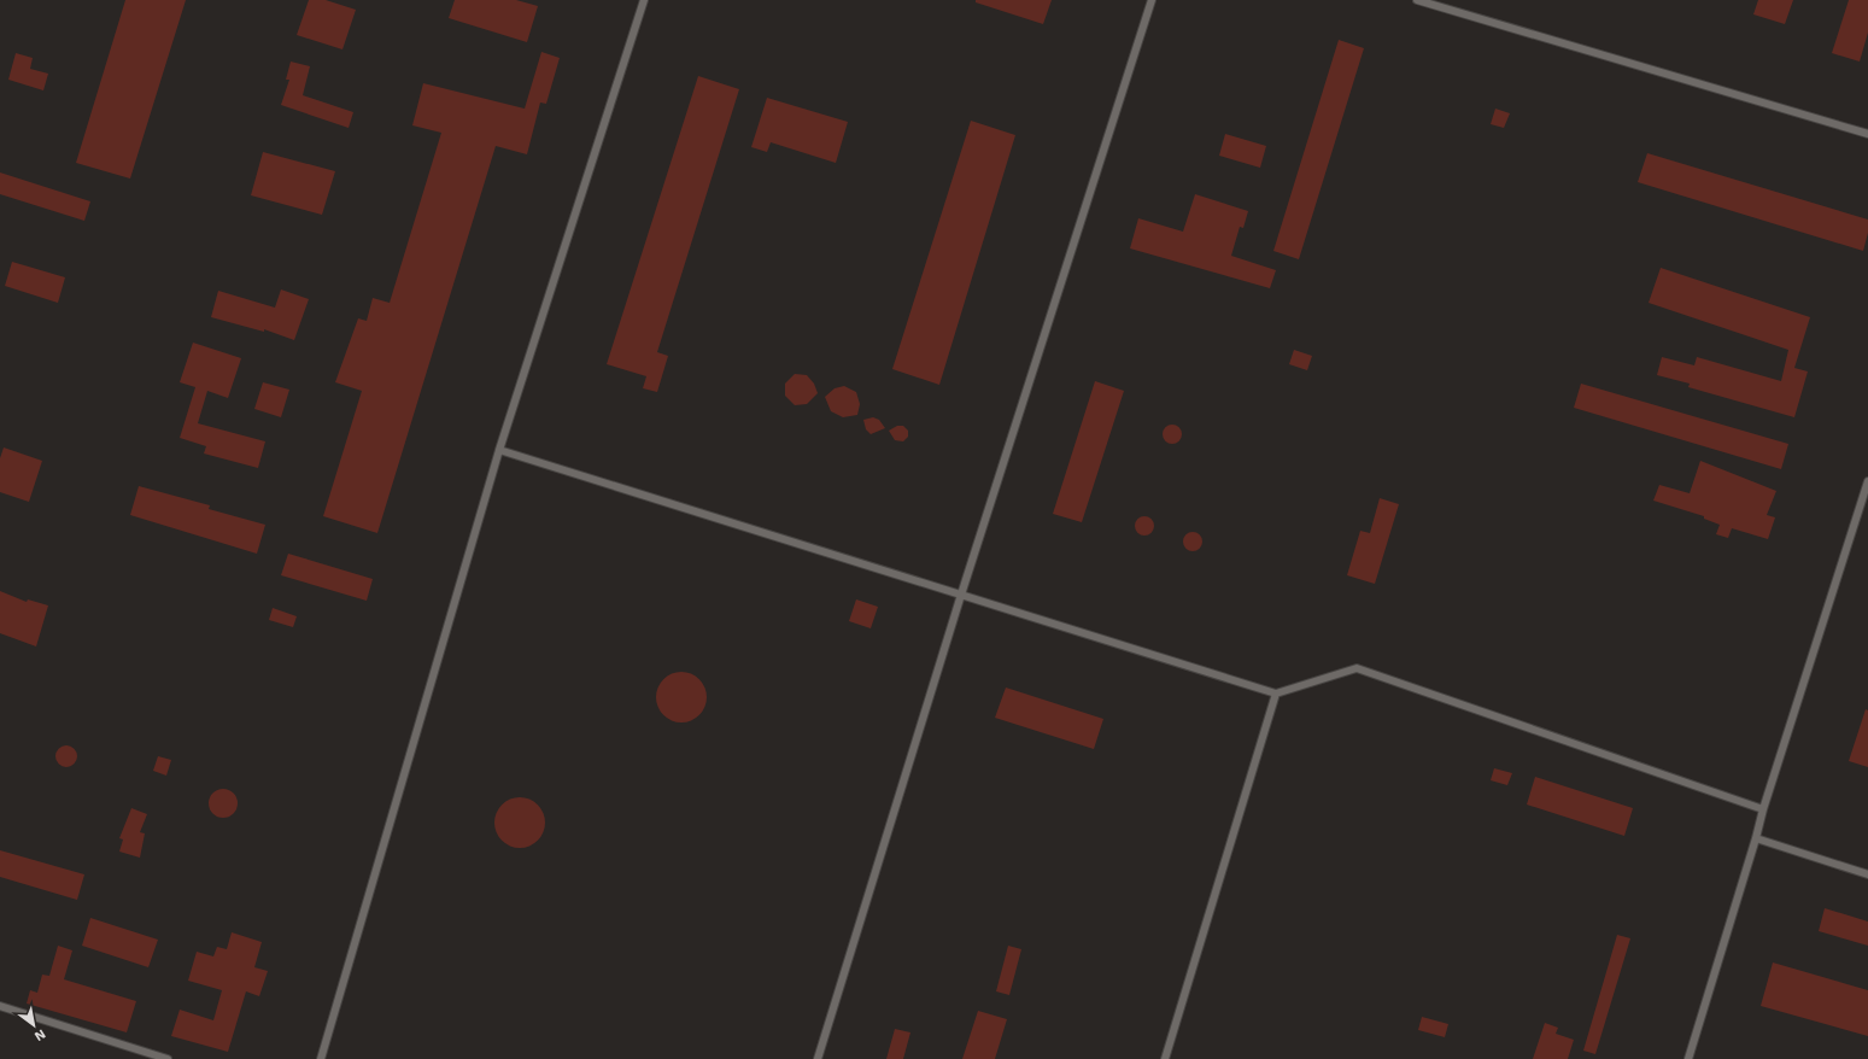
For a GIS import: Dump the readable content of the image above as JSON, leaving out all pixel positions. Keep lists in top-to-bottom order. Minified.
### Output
{"north":"bottom right"}
